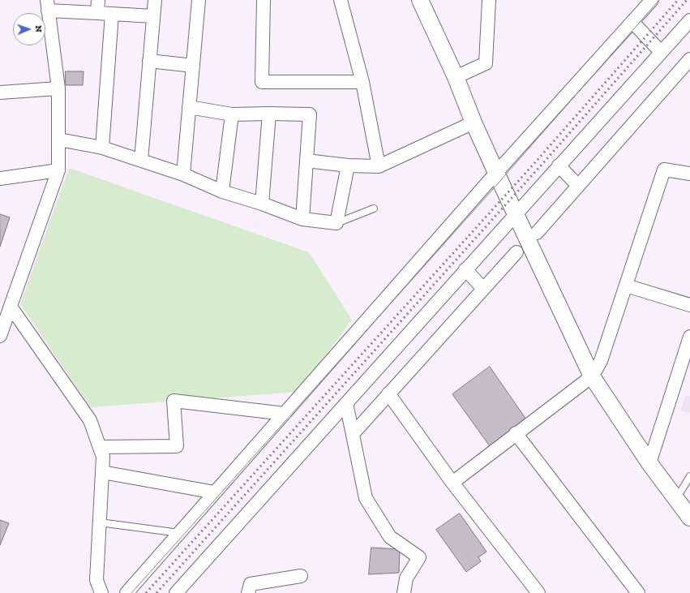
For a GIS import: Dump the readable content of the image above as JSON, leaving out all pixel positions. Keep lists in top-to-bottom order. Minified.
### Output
{"north":"right"}
